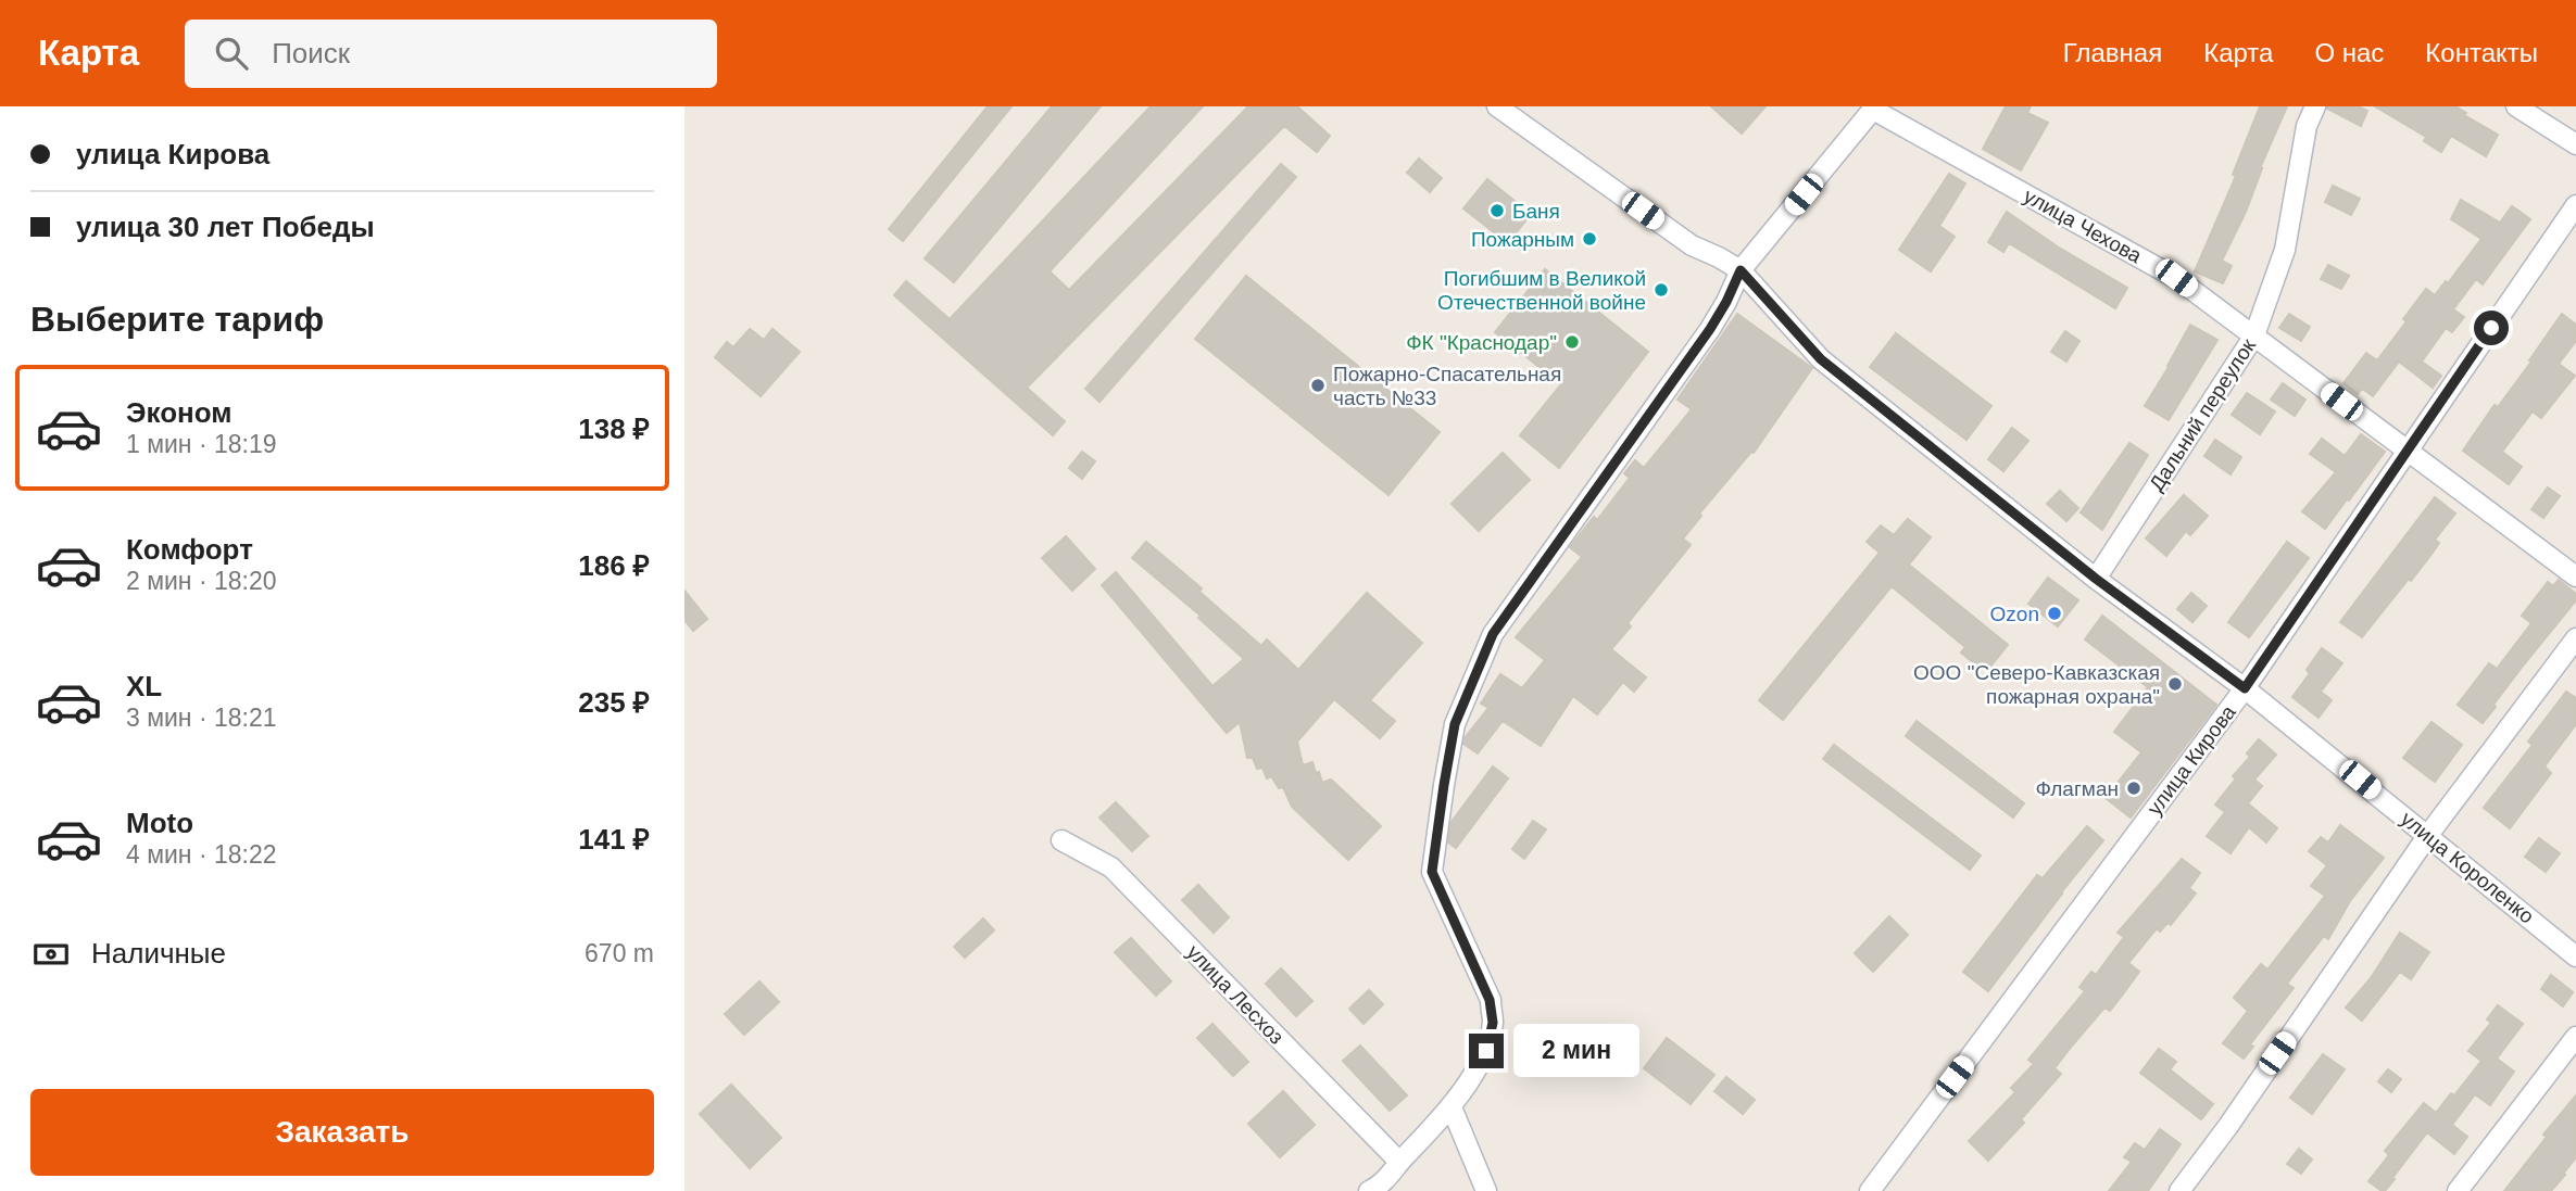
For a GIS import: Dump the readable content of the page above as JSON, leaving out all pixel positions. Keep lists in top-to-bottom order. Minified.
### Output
{"streets":{"street":["улица Чехова","Дальний переулок","улица Кирова","улица Короленко","улица Лесхоз"]},"crossings":[["улица Чехова","Дальний переулок"],["улица Чехова","улица Кирова"],["Дальний переулок","улица Короленко"],["улица Кирова","улица Короленко"]],"places":["Баня","Пожарным","Погибшим в Великой Отечественной войне","ФК \"Краснодар\"","Пожарно-Спасательная часть №33","Ozon","ООО \"Северо-Кавказская пожарная охрана\"","Флагман"],"page":{"header":"Карта","search":"Поиск","nav":["Главная","Карта","О нас","Контакты"],"banner":["улица Кирова","улица 30 лет Победы"],"heading":"Выберите тариф","list":[{"name":"Эконом","note":"1 мин · 18:19","value":"138 ₽"},{"name":"Комфорт","note":"2 мин · 18:20","value":"186 ₽"},{"name":"XL","note":"3 мин · 18:21","value":"235 ₽"},{"name":"Moto","note":"4 мин · 18:22","value":"141 ₽"}],"pay":["Наличные","670 m"],"bubble":"2 мин","buttons":"Заказать"}}
